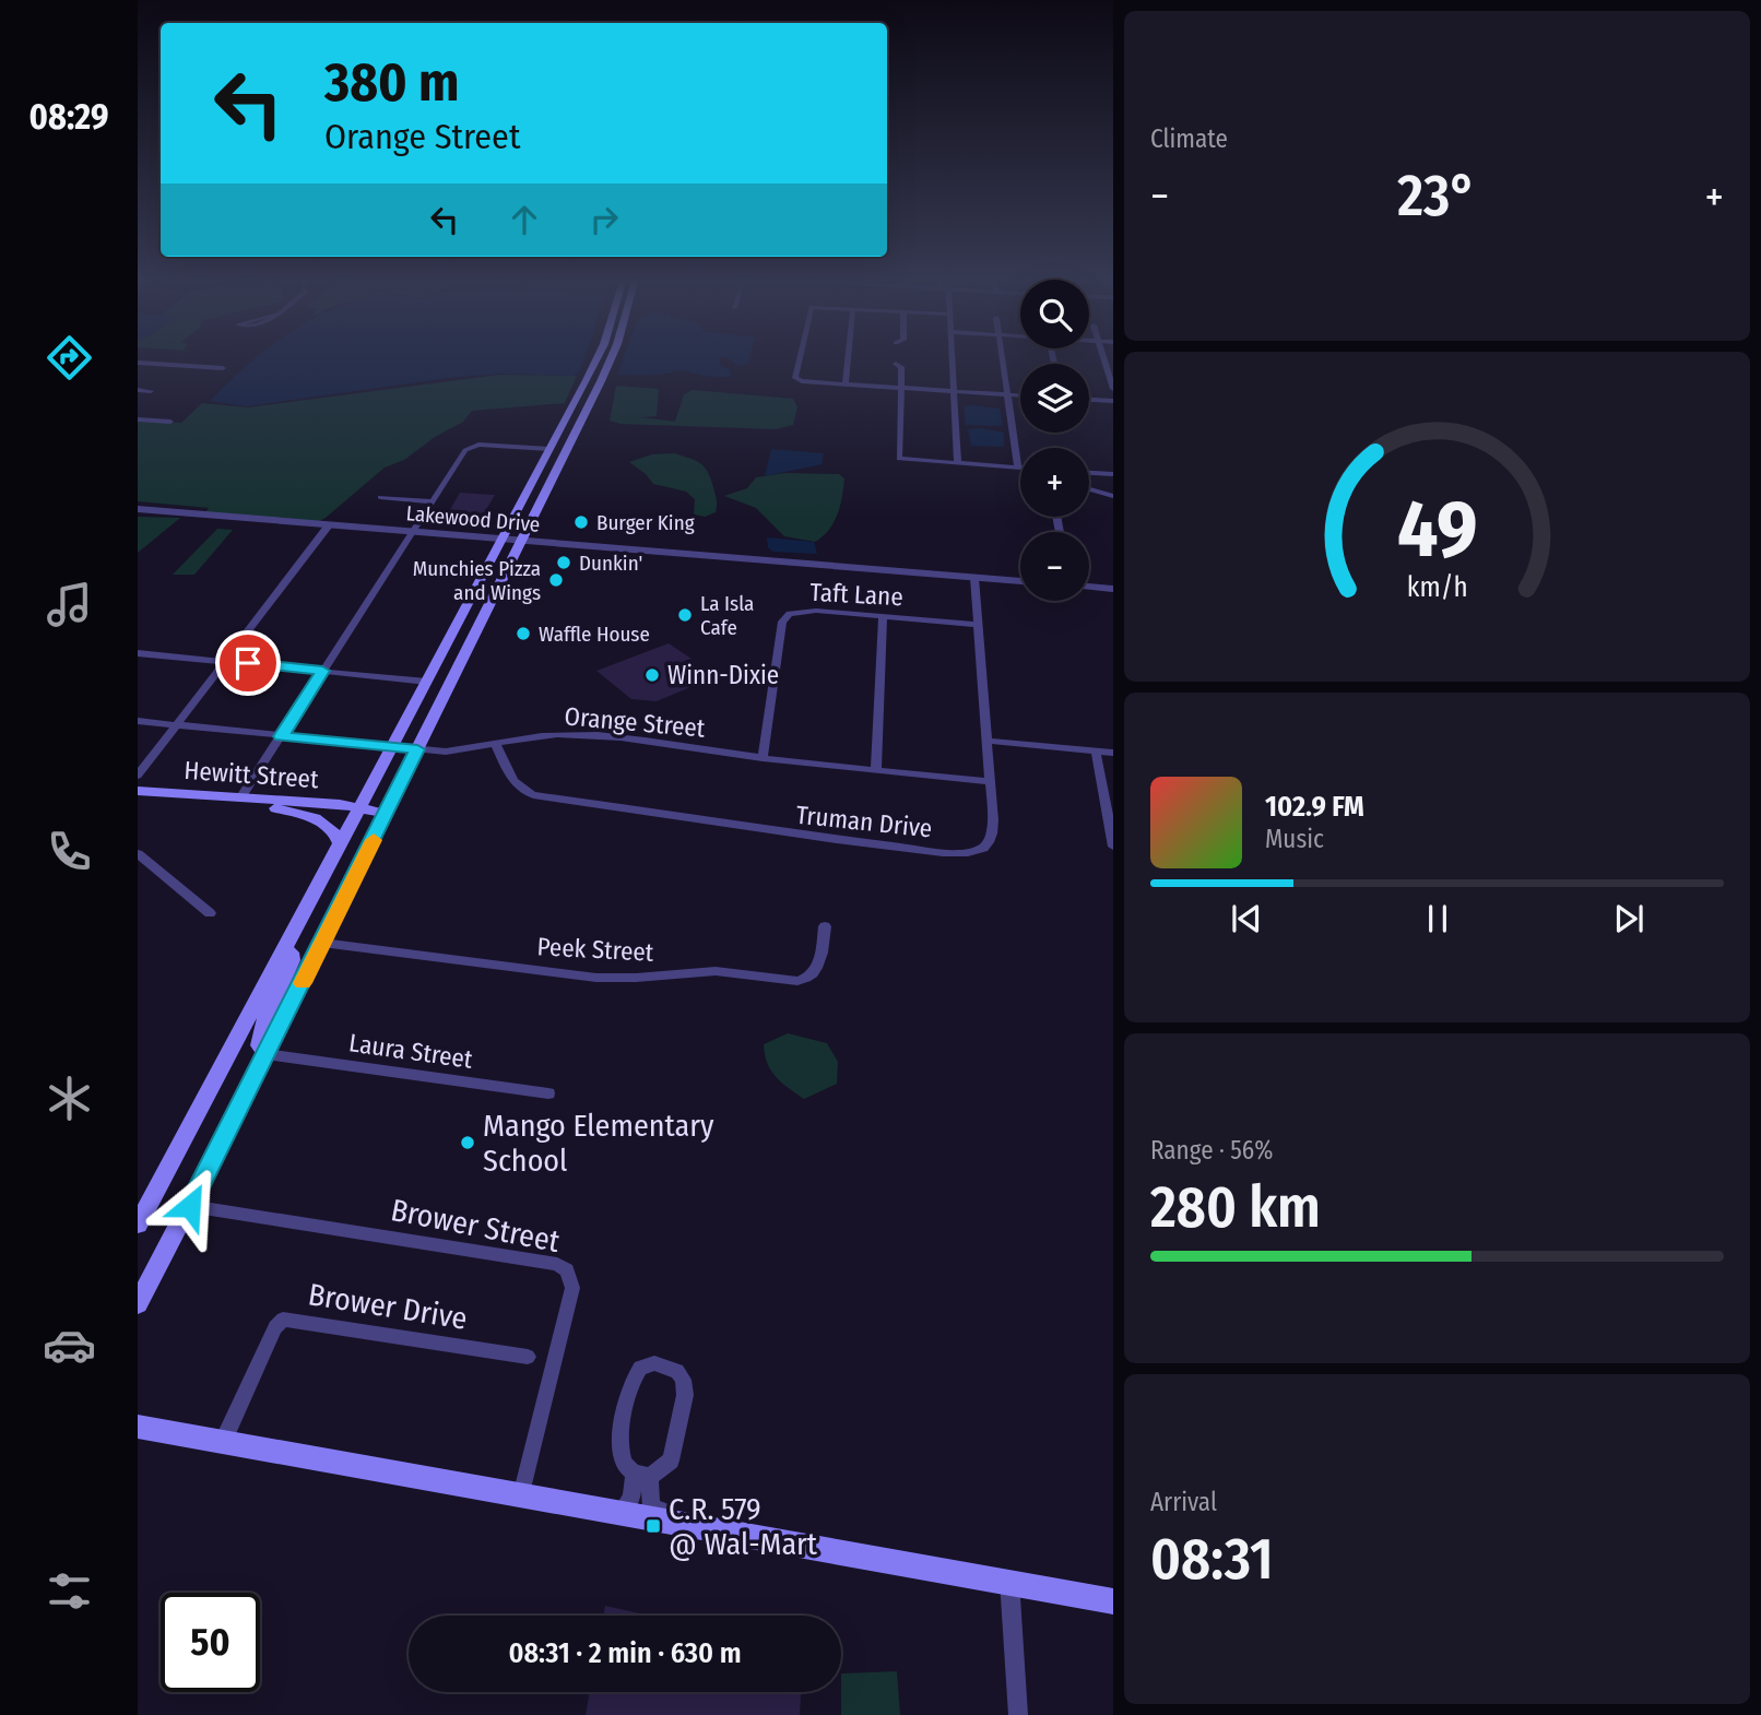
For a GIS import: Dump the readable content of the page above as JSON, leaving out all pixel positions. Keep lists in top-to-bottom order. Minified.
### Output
{"streets":{"main road":["Hewitt Street"],"street":["Lakewood Drive","Taft Lane","Orange Street","Truman Drive","Peek Street","Laura Street","Brower Street","Brower Drive"]},"crossings":[["Lakewood Drive","Truman Drive"],["Taft Lane","Orange Street"],["Taft Lane","Truman Drive"],["Orange Street","Truman Drive"]],"places":{"other":["Burger King","Dunkin'","Munchies Pizza and Wings","La Isla Cafe","Waffle House","Winn-Dixie","Mango Elementary School"],"transit":["C.R. 579 @ Wal-Mart"]},"page":{"tabs":"08:29","tile":["Climate",["Range · 56%","280 km"],["Arrival","08:31"]],"turn":["380 m","Orange Street"],"heat":["−","23°","+"],"map_buttons":["+","−"],"song":["102.9 FM","Music"],"limit":"50","trip":"08:31 · 2 min · 630 m","gauge":["49","km/h"]}}
